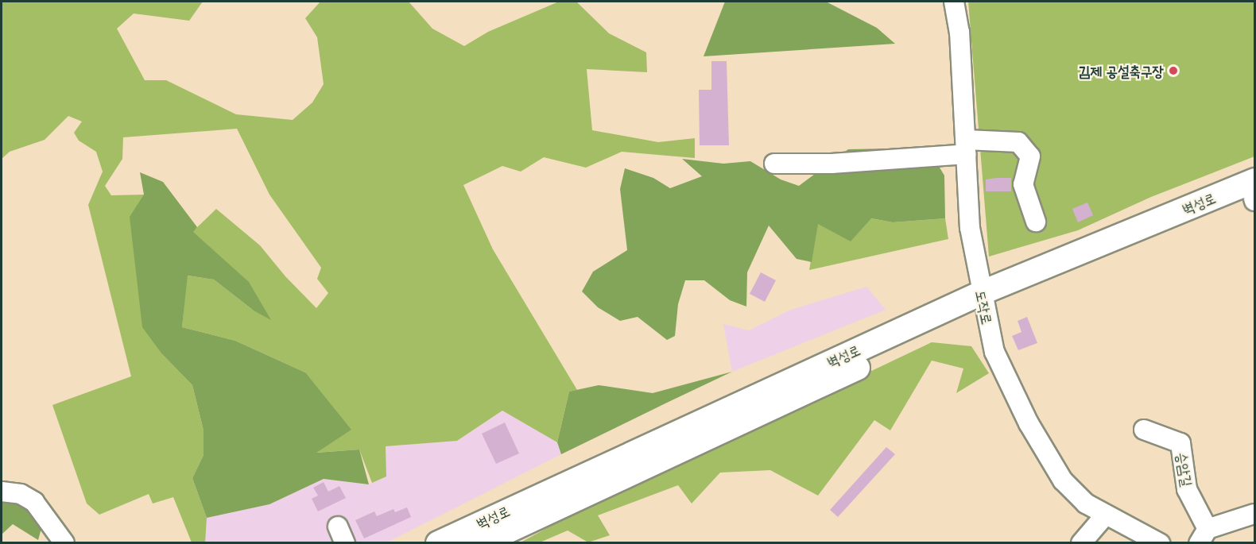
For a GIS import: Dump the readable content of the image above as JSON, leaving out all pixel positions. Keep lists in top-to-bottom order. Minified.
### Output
{"streets":{"main road":["벽성로"],"street":["도작로","승암길"]},"crossings":[["벽성로","도작로"]],"places":["김제 공설축구장"]}
